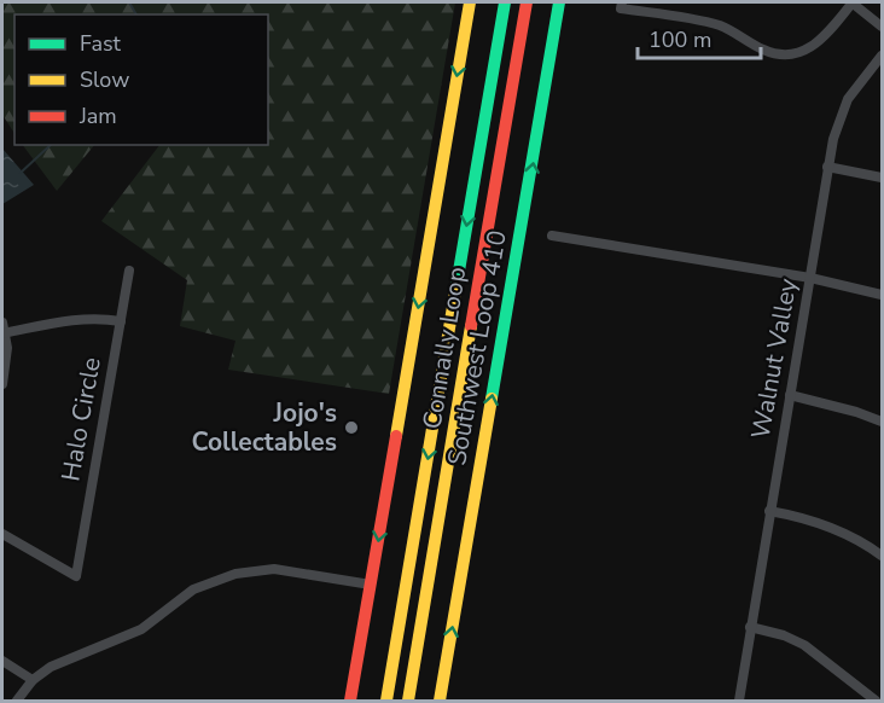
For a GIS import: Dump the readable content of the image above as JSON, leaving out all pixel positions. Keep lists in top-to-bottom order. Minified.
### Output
{"streets":{"main road":["Connally Loop","Southwest Loop 410"],"street":["Walnut Valley","Halo Circle"]},"places":["Jojo's Collectables"],"legend":["Fast","Slow","Jam"],"scale_bar":"100 m"}
